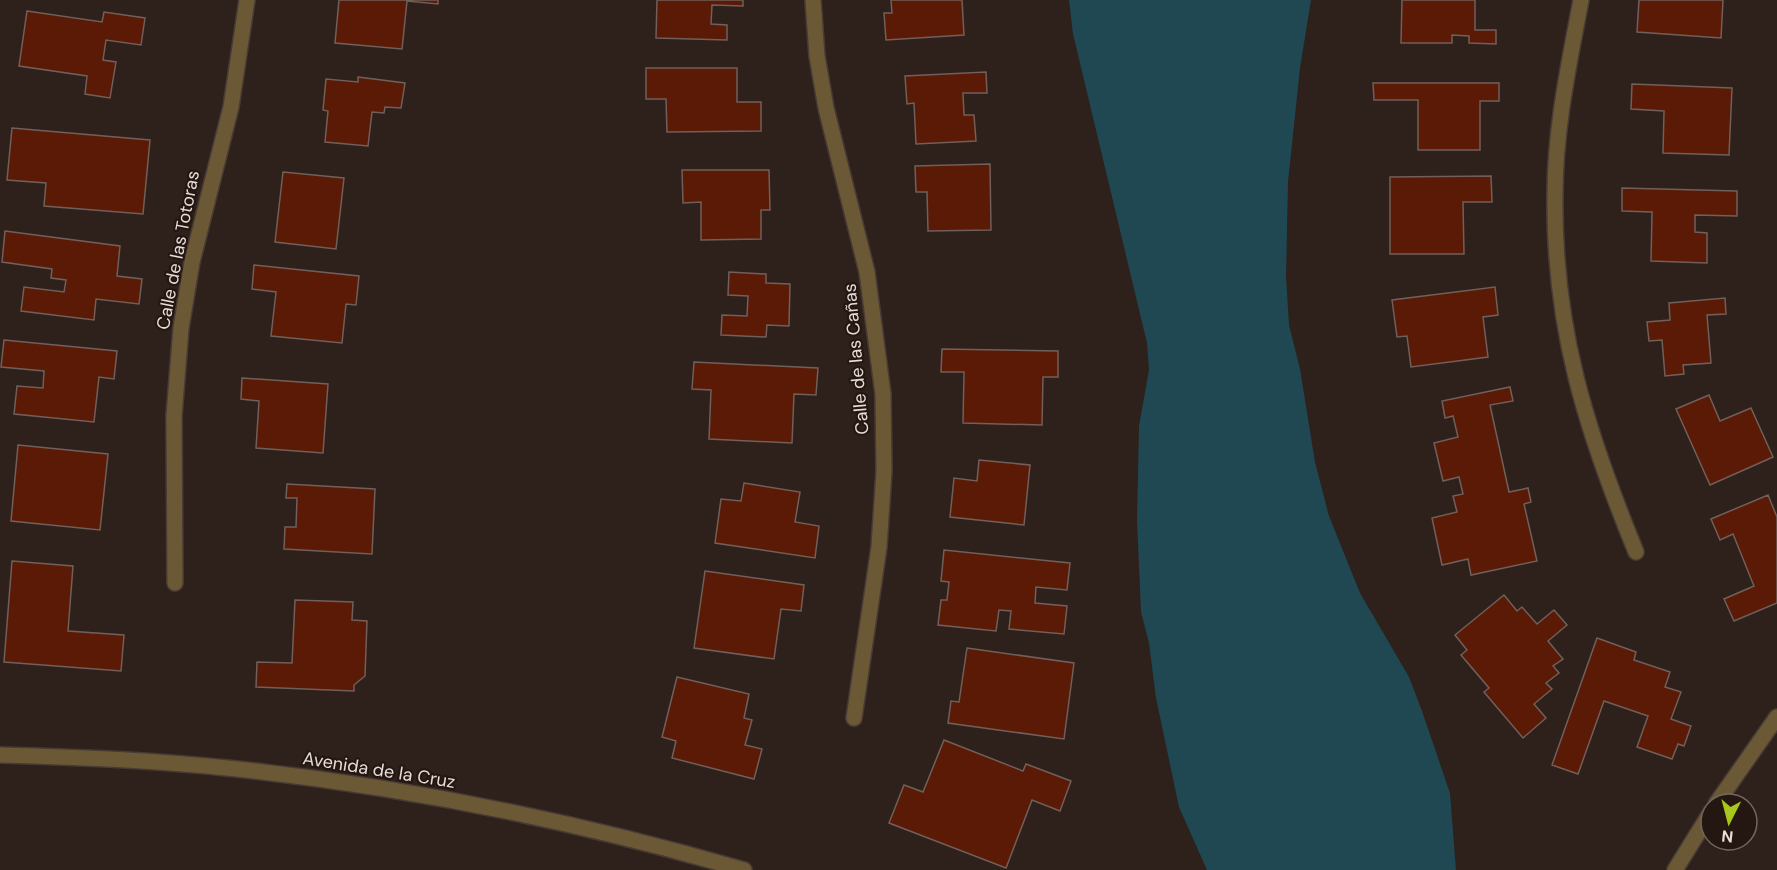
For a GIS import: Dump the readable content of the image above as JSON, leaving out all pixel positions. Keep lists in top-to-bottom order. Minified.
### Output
{"streets":{"street":["Calle de las Totoras","Calle de las Cañas","Avenida de la Cruz"]},"north":"bottom"}
